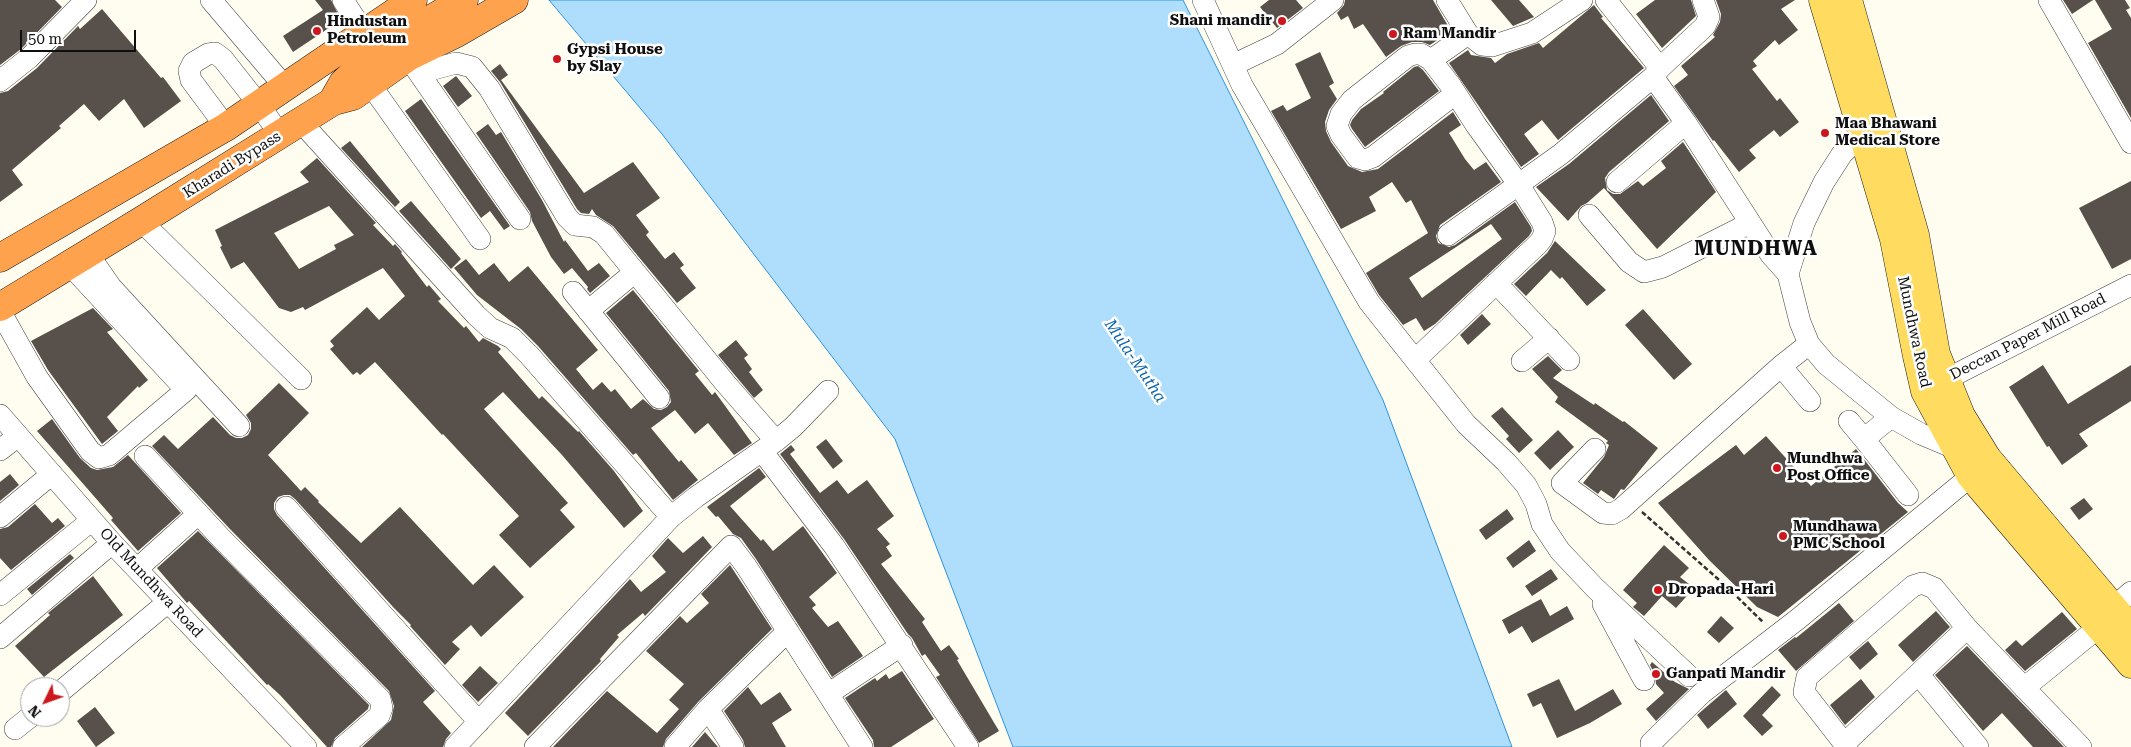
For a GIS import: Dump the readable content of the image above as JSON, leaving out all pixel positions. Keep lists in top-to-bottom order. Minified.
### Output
{"streets":{"highway":["Kharadi Bypass"],"main road":["Mundhwa Road"],"street":["Deccan Paper Mill Road","Old Mundhwa Road"]},"crossings":[["Mundhwa Road","Deccan Paper Mill Road"]],"districts":["MUNDHWA"],"water":["Mula-Mutha"],"places":["Shani mandir","Hindustan Petroleum","Ram Mandir","Gypsi House by Slay","Maa Bhawani Medical Store","Mundhwa Post Office","Mundhawa PMC School","Dropada-Hari","Ganpati Mandir"],"scale_bar":"50 m","north":"bottom left"}
